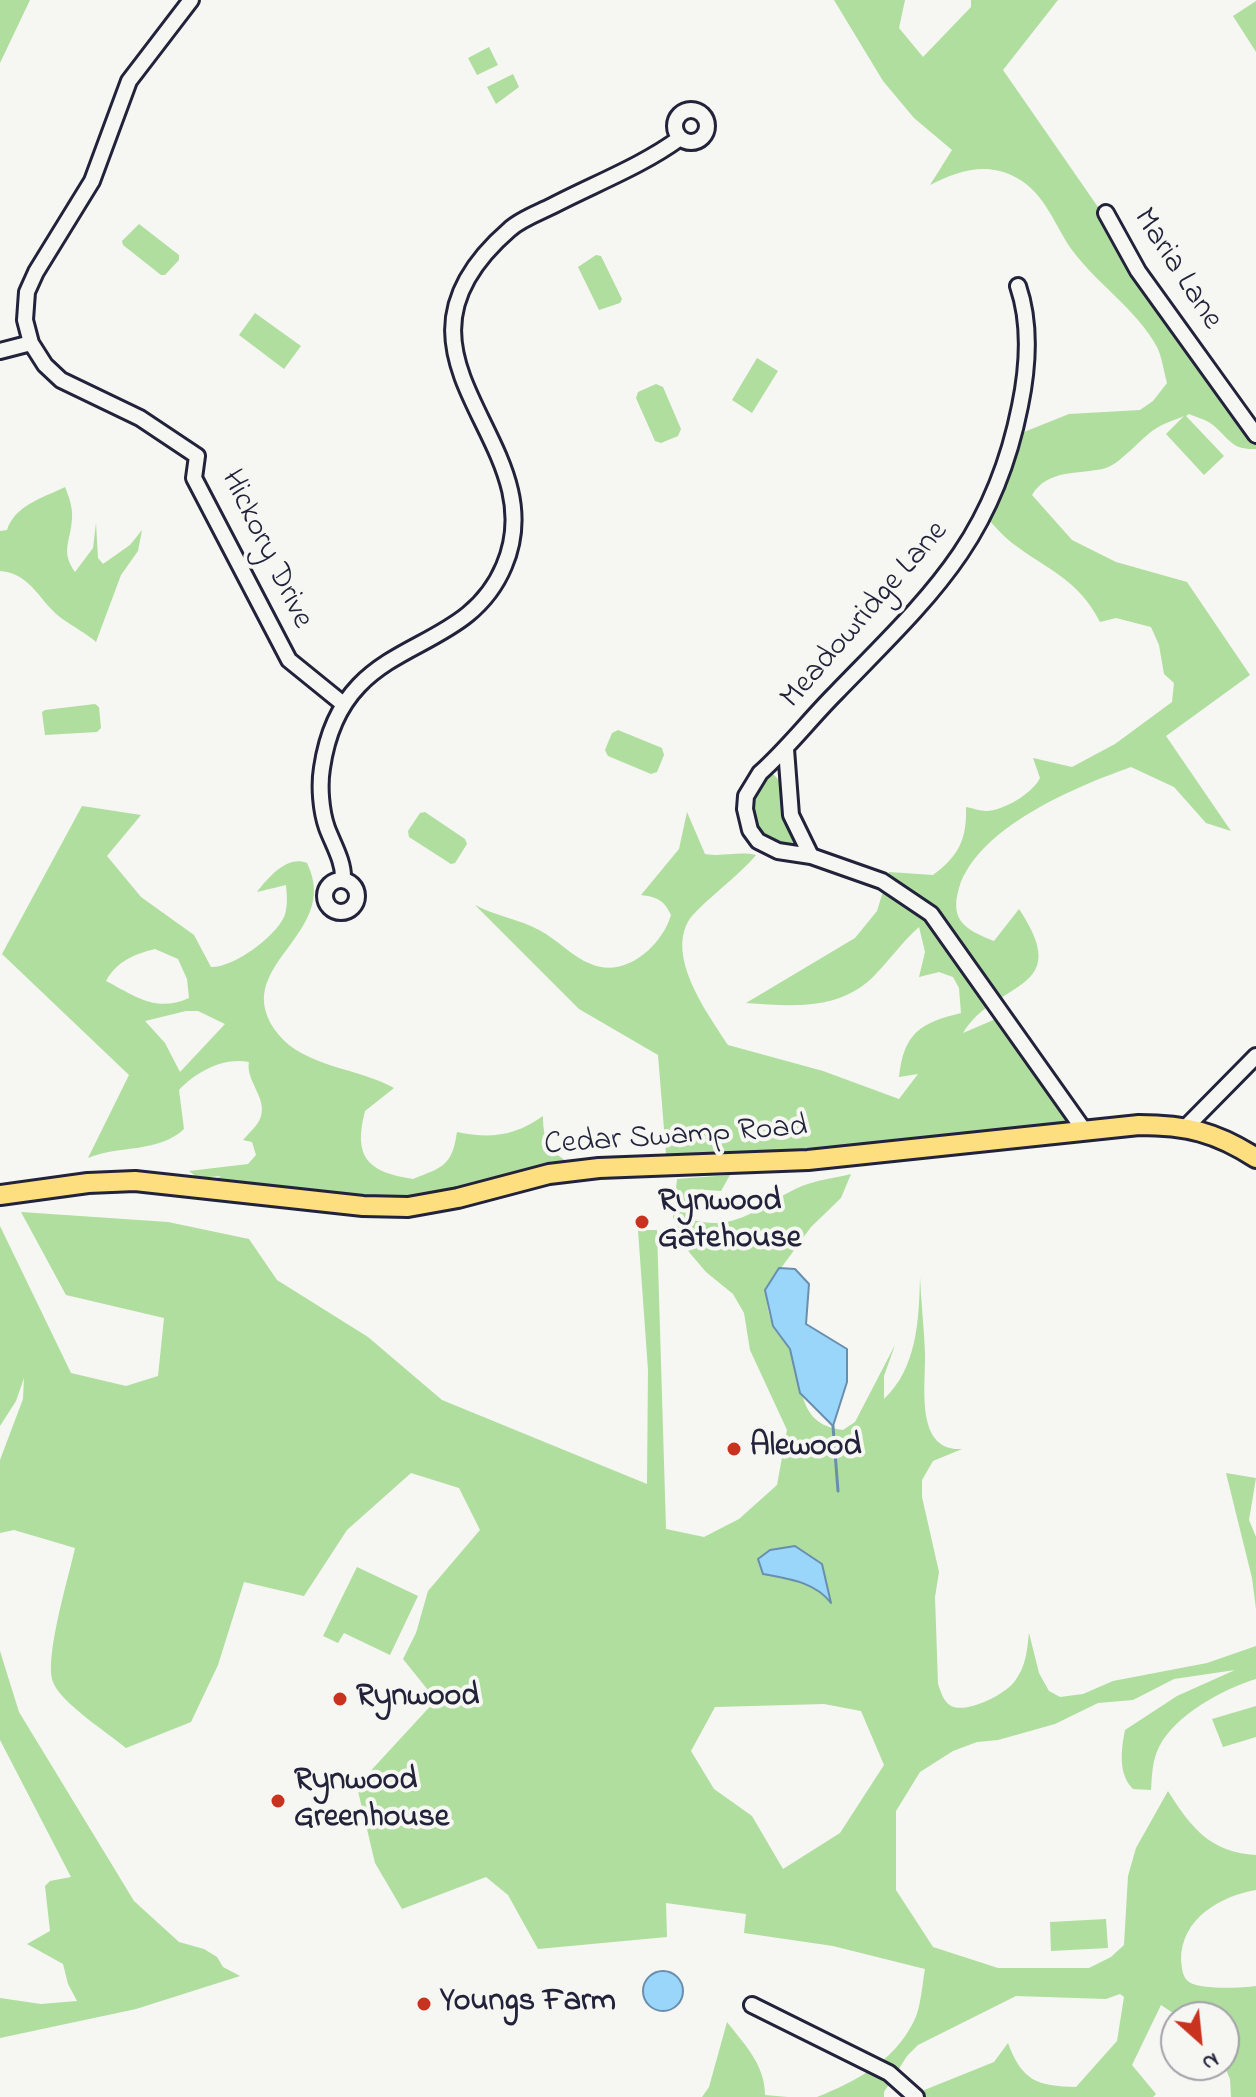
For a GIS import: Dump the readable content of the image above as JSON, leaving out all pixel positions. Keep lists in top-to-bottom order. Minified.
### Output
{"streets":{"main road":["Cedar Swamp Road"],"street":["Maria Lane","Hickory Drive","Meadowridge Lane"]},"crossings":[["Meadowridge Lane","Cedar Swamp Road"]],"places":["Rynwood Gatehouse","Alewood","Rynwood","Rynwood Greenhouse","Youngs Farm"],"north":"bottom right"}
